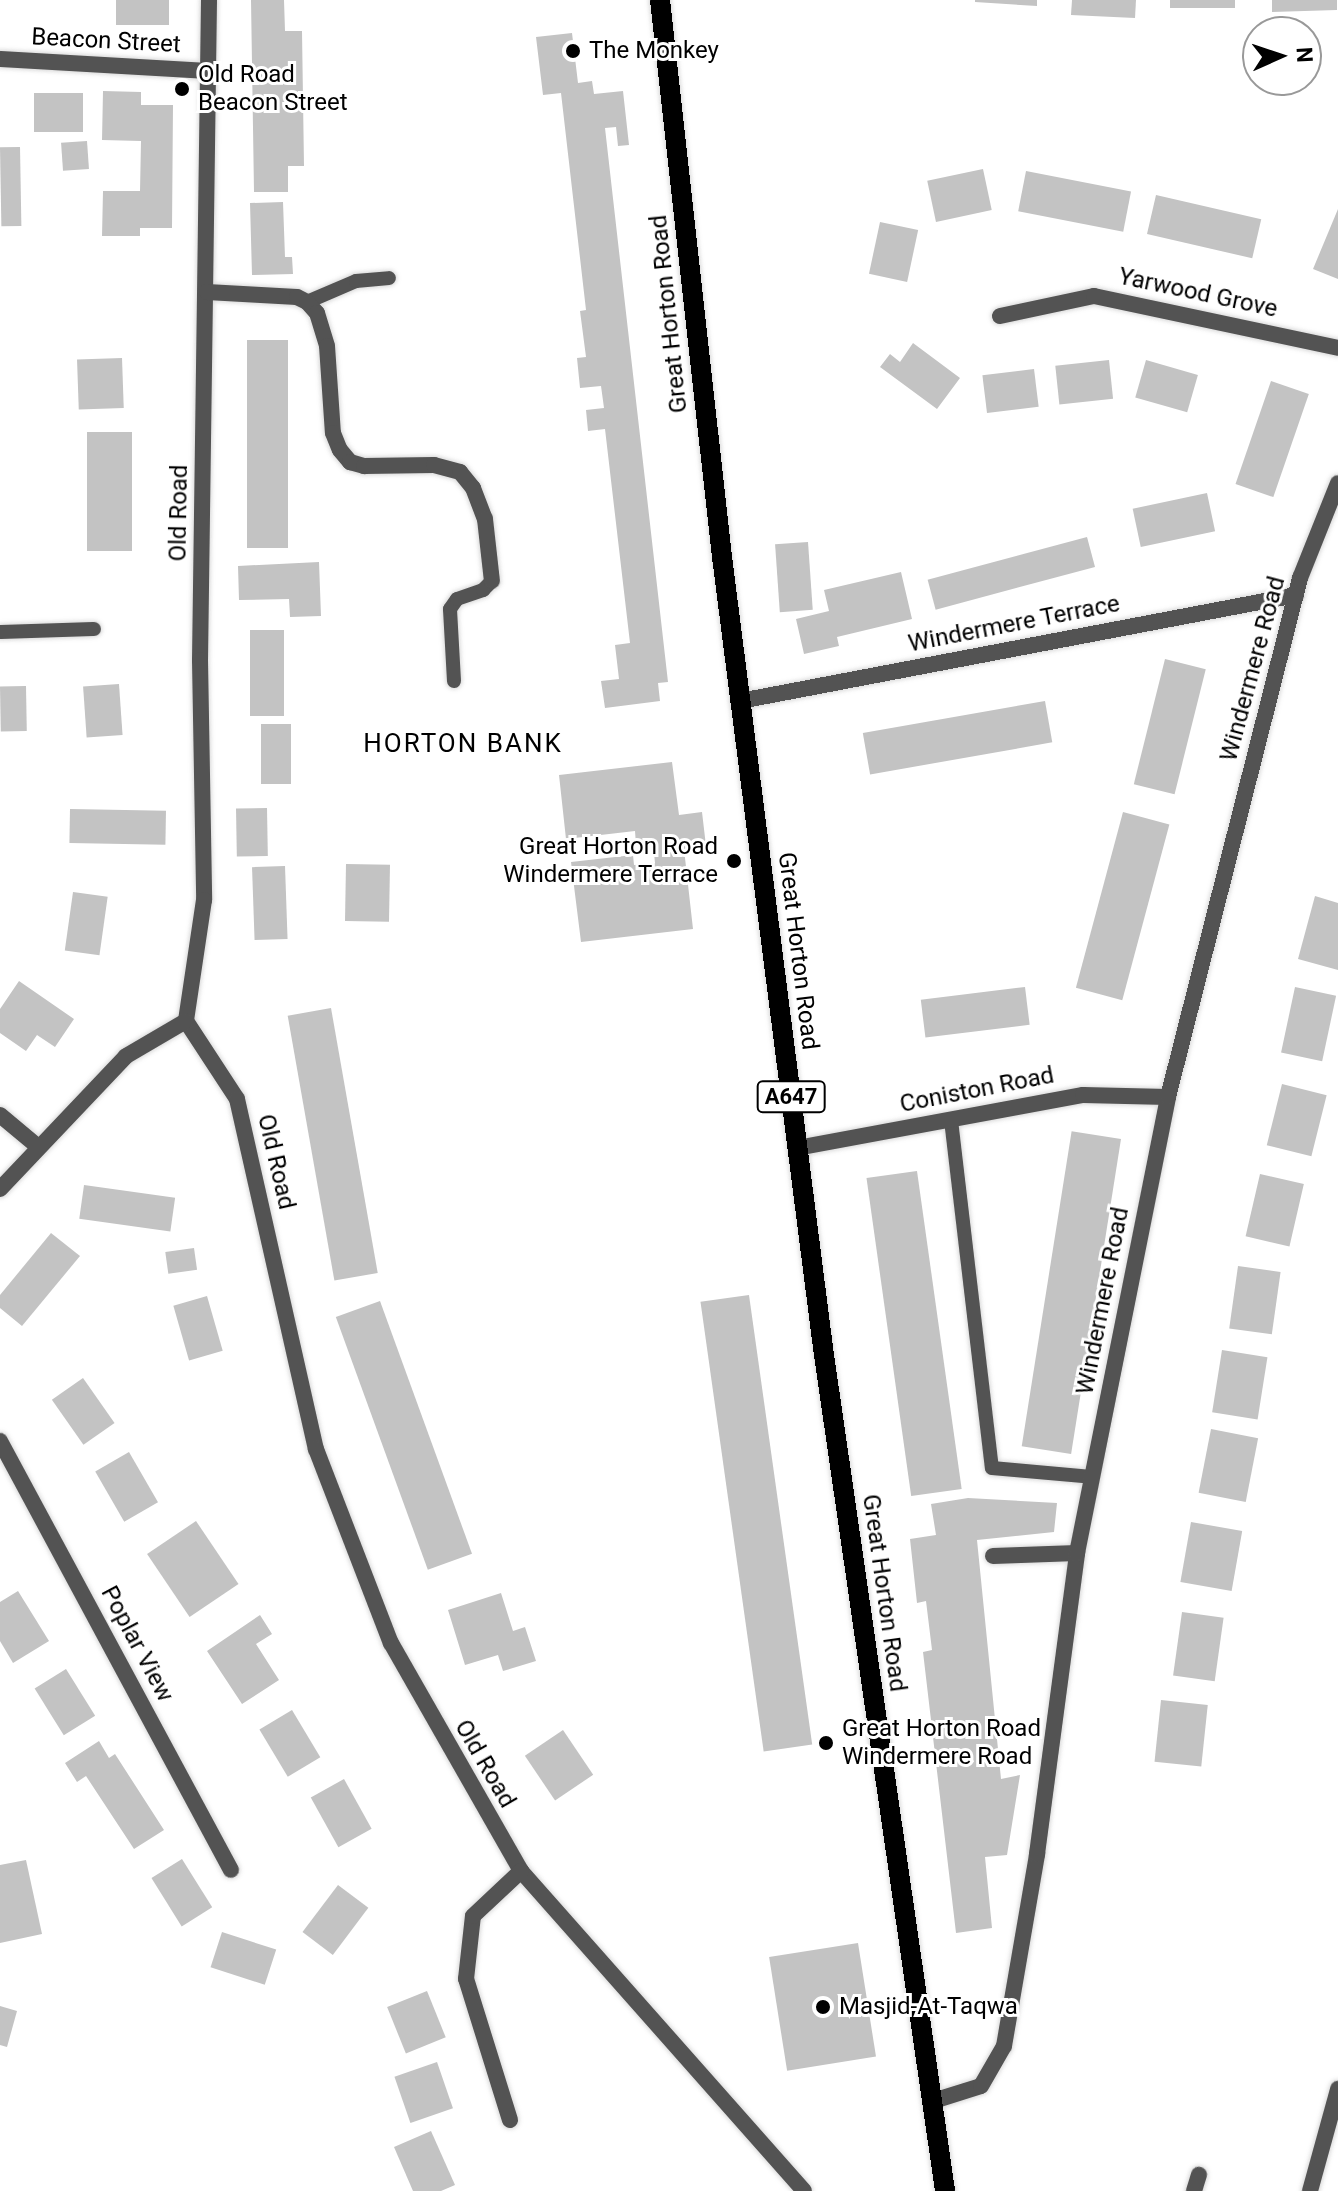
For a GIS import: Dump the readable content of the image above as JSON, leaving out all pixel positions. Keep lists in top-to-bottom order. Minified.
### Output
{"streets":{"main road":["Great Horton Road","A647"],"street":["Beacon Street","Yarwood Grove","Old Road","Windermere Terrace","Windermere Road","Coniston Road","Poplar View"]},"crossings":[["Beacon Street","Old Road"],["Great Horton Road","Windermere Terrace"],["Great Horton Road","Windermere Road"],["Great Horton Road","Coniston Road"],["Windermere Terrace","Windermere Road"],["Windermere Road","Coniston Road"]],"districts":["HORTON BANK"],"places":["The Monkey","Old Road Beacon Street","Great Horton Road Windermere Terrace","Great Horton Road Windermere Road","Masjid-At-Taqwa"],"north":"right"}
